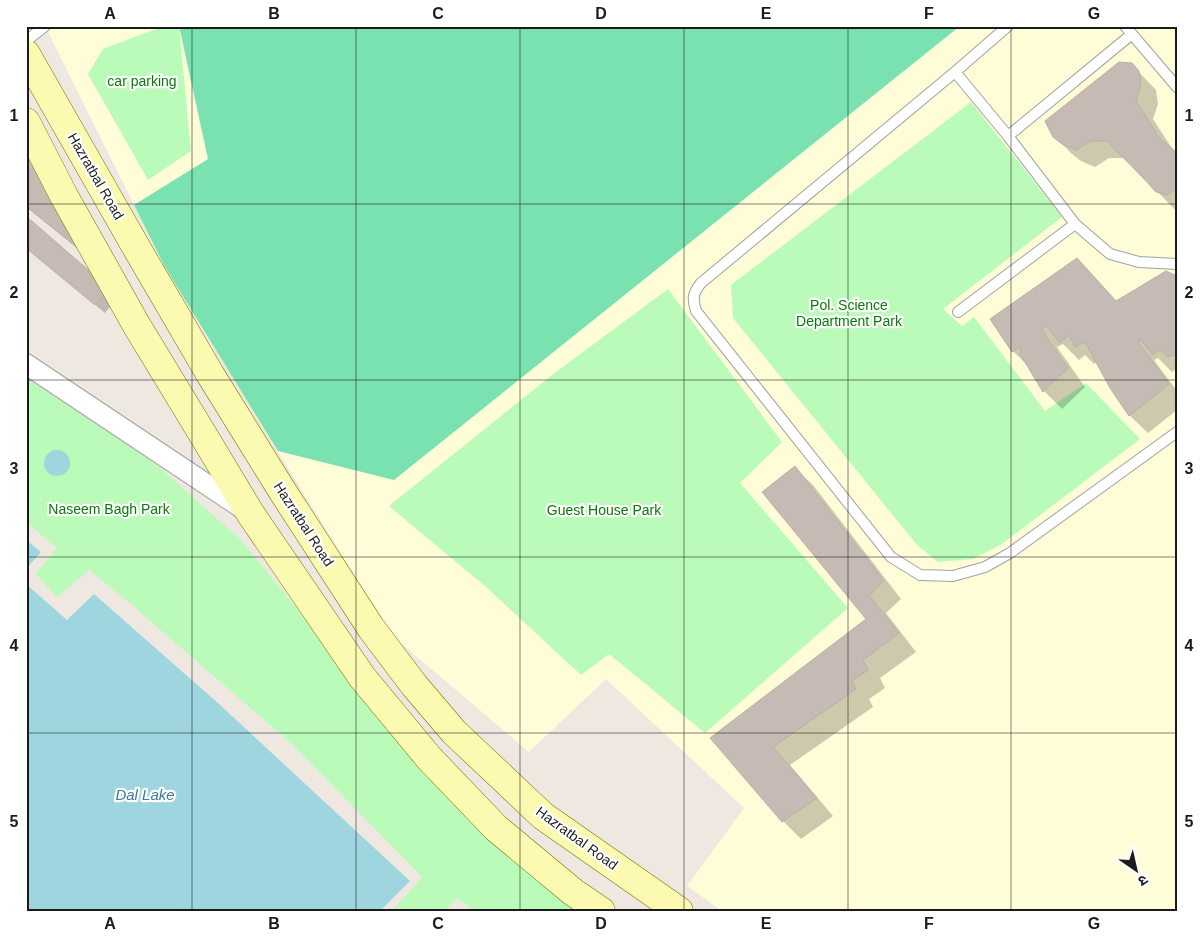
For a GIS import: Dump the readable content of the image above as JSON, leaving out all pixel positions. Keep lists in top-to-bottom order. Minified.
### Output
{"streets":{"main road":["Hazratbal Road"]},"water":["Dal Lake"],"parks":["car parking","Pol. Science Department Park","Naseem Bagh Park","Guest House Park"],"north":"bottom right","grid":{"columns":["A","B","C","D","E","F","G"],"rows":["1","2","3","4","5"]}}
